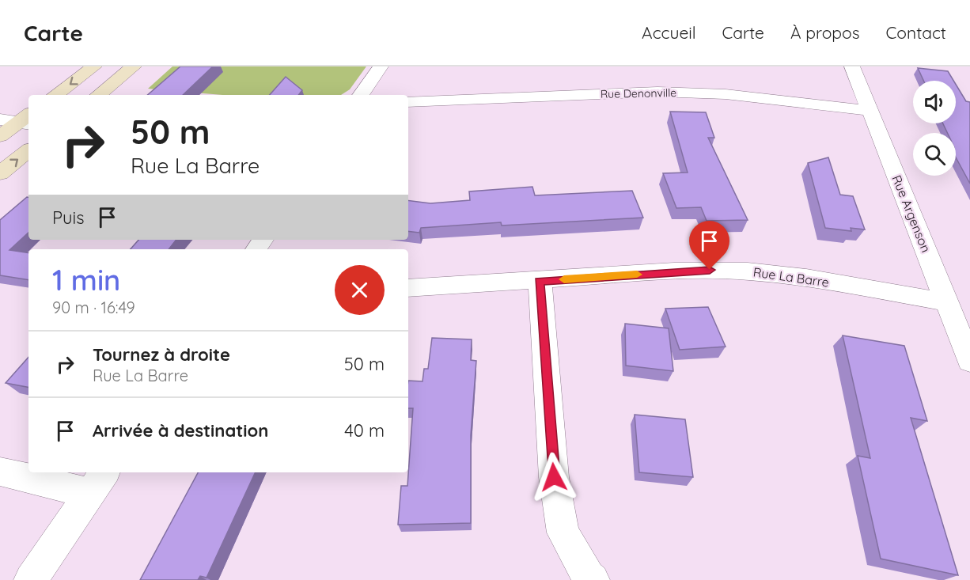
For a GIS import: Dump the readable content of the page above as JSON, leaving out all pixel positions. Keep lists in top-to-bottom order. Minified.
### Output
{"streets":{"street":["Rue Denonville","Rue Argenson","Rue La Barre"]},"crossings":[["Rue Denonville","Rue Argenson"],["Rue Argenson","Rue La Barre"]],"page":{"header":"Carte","nav":["Accueil","Carte","À propos","Contact"],"turn":["50 m","Rue La Barre"],"then":"Puis","heading":["1 min","90 m · 16:49"],"list":[{"name":"Tournez à droite","note":"Rue La Barre","value":"50 m"},{"name":"Arrivée à destination","value":"40 m"}]}}
